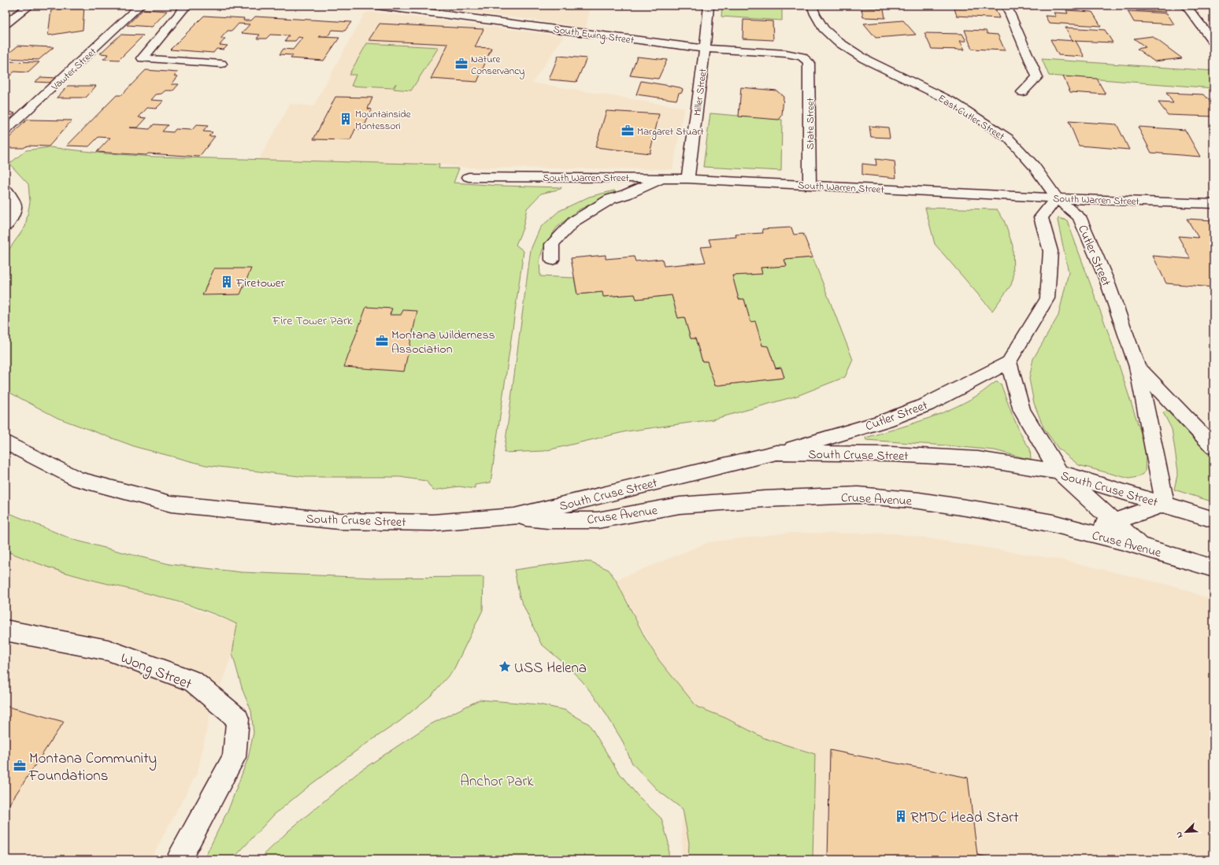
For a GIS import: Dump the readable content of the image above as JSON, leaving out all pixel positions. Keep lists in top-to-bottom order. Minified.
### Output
{"streets":{"street":["South Ewing Street","Vawter Street","Miller Street","East Cutler Street","State Street","South Warren Street","Cutler Street","South Cruse Street","Cruse Avenue","Wong Street"]},"crossings":[["South Ewing Street","Miller Street"],["South Ewing Street","State Street"],["Miller Street","South Warren Street"],["East Cutler Street","South Warren Street"],["East Cutler Street","Cutler Street"],["State Street","South Warren Street"],["South Warren Street","Cutler Street"],["Cutler Street","South Cruse Street"],["South Cruse Street","Cruse Avenue"]],"parks":["Fire Tower Park","Anchor Park"],"places":{"office":["Nature Conservancy","Margaret Stuart","Montana Wilderness Association","Montana Community Foundations"],"building":["Mountainside Montessori","Firetower","RMDC Head Start"],"place":["USS Helena"]},"north":"bottom left"}
